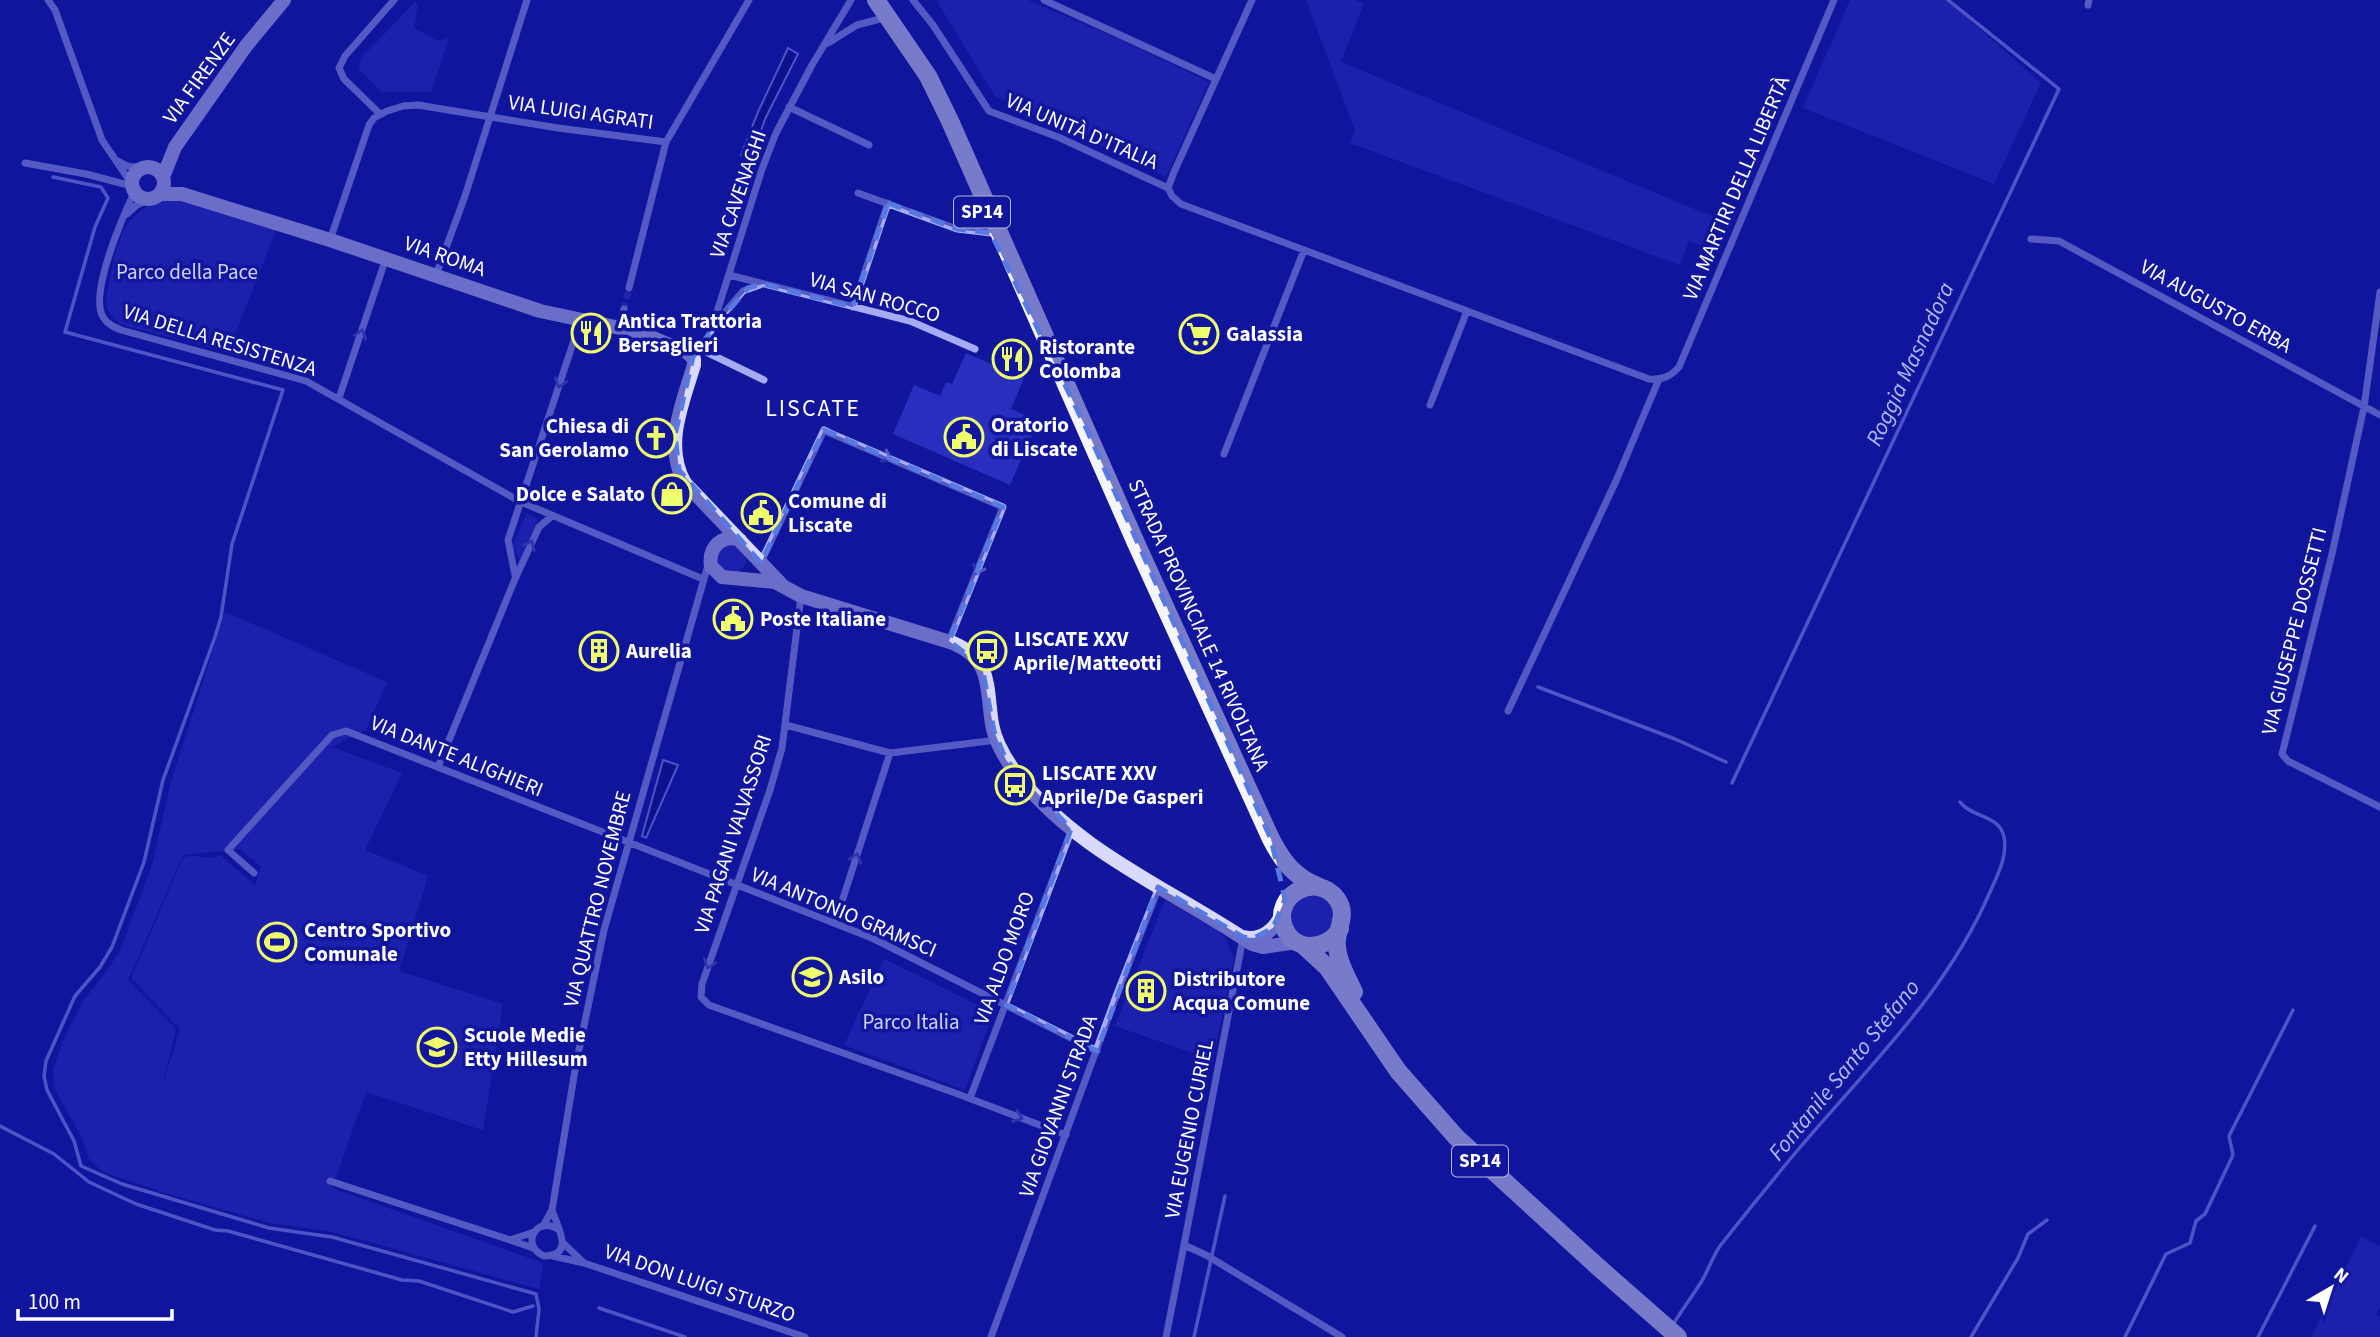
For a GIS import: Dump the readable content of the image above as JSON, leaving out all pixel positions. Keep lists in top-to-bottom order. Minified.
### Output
{"streets":{"main road":["SP14","STRADA PROVINCIALE 14 RIVOLTANA"],"street":["VIA FIRENZE","VIA LUIGI AGRATI","VIA UNITÀ D'ITALIA","VIA MARTIRI DELLA LIBERTÀ","VIA CAVENAGHI","VIA ROMA","VIA SAN ROCCO","VIA AUGUSTO ERBA","VIA DELLA RESISTENZA","VIA GIUSEPPE DOSSETTI","VIA DANTE ALIGHIERI","VIA PAGANI VALVASSORI","VIA QUATTRO NOVEMBRE","VIA ANTONIO GRAMSCI","VIA ALDO MORO","VIA GIOVANNI STRADA","VIA EUGENIO CURIEL","VIA DON LUIGI STURZO"]},"crossings":[["VIA FIRENZE","VIA ROMA"],["VIA FIRENZE","VIA DELLA RESISTENZA"],["VIA CAVENAGHI","VIA ROMA"],["VIA CAVENAGHI","VIA SAN ROCCO"],["VIA CAVENAGHI","STRADA PROVINCIALE 14 RIVOLTANA"],["VIA AUGUSTO ERBA","VIA GIUSEPPE DOSSETTI"],["VIA DELLA RESISTENZA","VIA QUATTRO NOVEMBRE"],["VIA DANTE ALIGHIERI","VIA QUATTRO NOVEMBRE"],["VIA DANTE ALIGHIERI","VIA ANTONIO GRAMSCI"],["VIA PAGANI VALVASSORI","VIA ANTONIO GRAMSCI"],["VIA PAGANI VALVASSORI","VIA ALDO MORO"],["VIA QUATTRO NOVEMBRE","VIA ANTONIO GRAMSCI"],["VIA QUATTRO NOVEMBRE","VIA DON LUIGI STURZO"],["VIA ANTONIO GRAMSCI","VIA ALDO MORO"],["VIA ANTONIO GRAMSCI","VIA GIOVANNI STRADA"]],"districts":["LISCATE"],"water":["Roggia Masnadora","Fontanile Santo Stefano"],"parks":["Parco della Pace","Parco Italia"],"places":{"restaurant":["Antica Trattoria Bersaglieri","Ristorante Colomba"],"supermarket":["Galassia"],"public building":["Oratorio di Liscate","Comune di Liscate","Poste Italiane"],"church":["Chiesa di San Gerolamo"],"shop":["Dolce e Salato"],"building":["Aurelia","Distributore Acqua Comune"],"bus stop":["LISCATE XXV Aprile/Matteotti","LISCATE XXV Aprile/De Gasperi"],"sports":["Centro Sportivo Comunale"],"school or university":["Asilo","Scuole Medie Etty Hillesum"]},"scale_bar":"100 m","north":"top right"}
